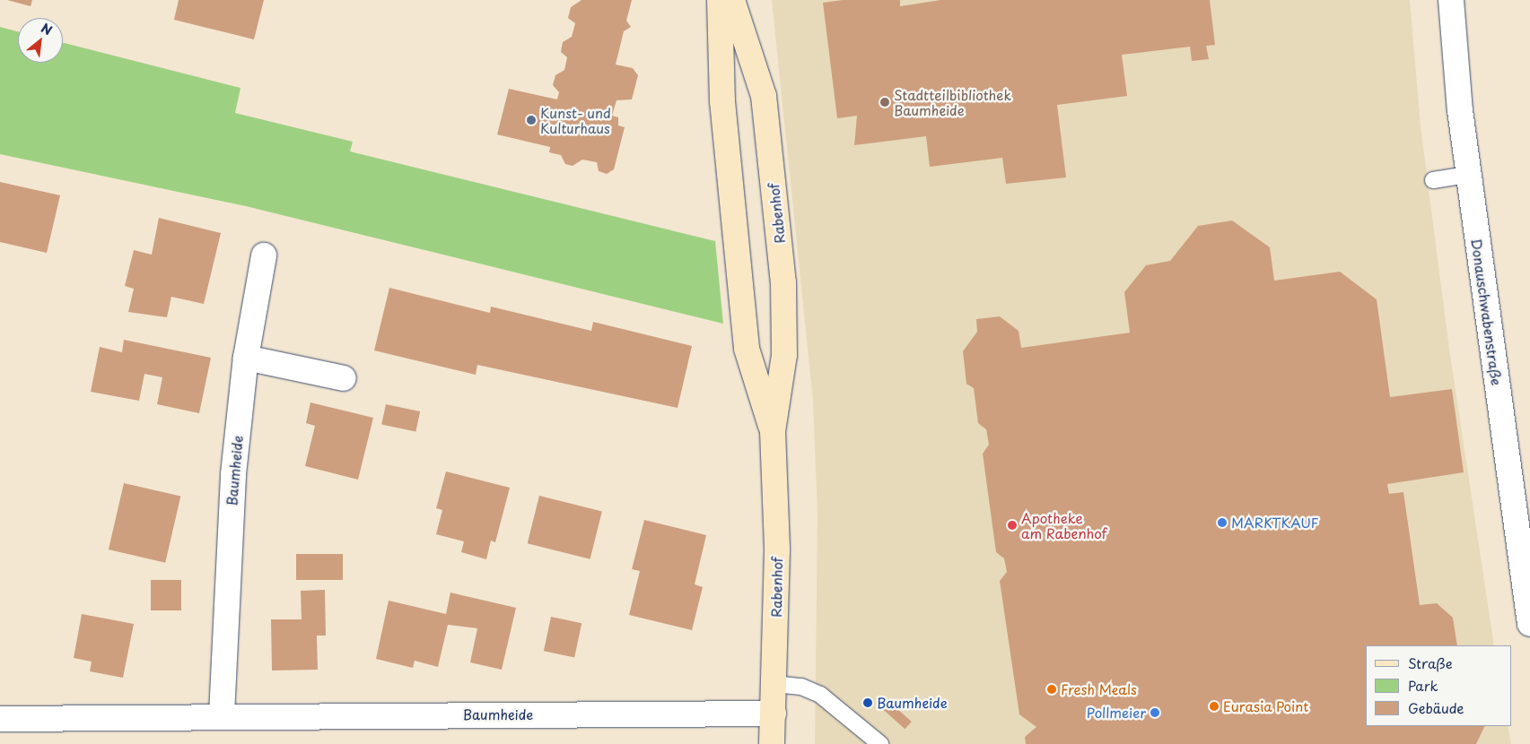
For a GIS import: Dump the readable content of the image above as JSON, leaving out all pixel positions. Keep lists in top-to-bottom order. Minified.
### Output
{"streets":{"street":["Rabenhof","Donauschwabenstraße","Baumheide"]},"crossings":[["Rabenhof","Baumheide"]],"places":["Stadtteilbibliothek Baumheide","Kunst- und Kulturhaus","MARKTKAUF","Apotheke am Rabenhof","Fresh Meals","Baumheide","Eurasia Point","Pollmeier"],"legend":["Straße","Park","Gebäude"],"north":"top right"}
